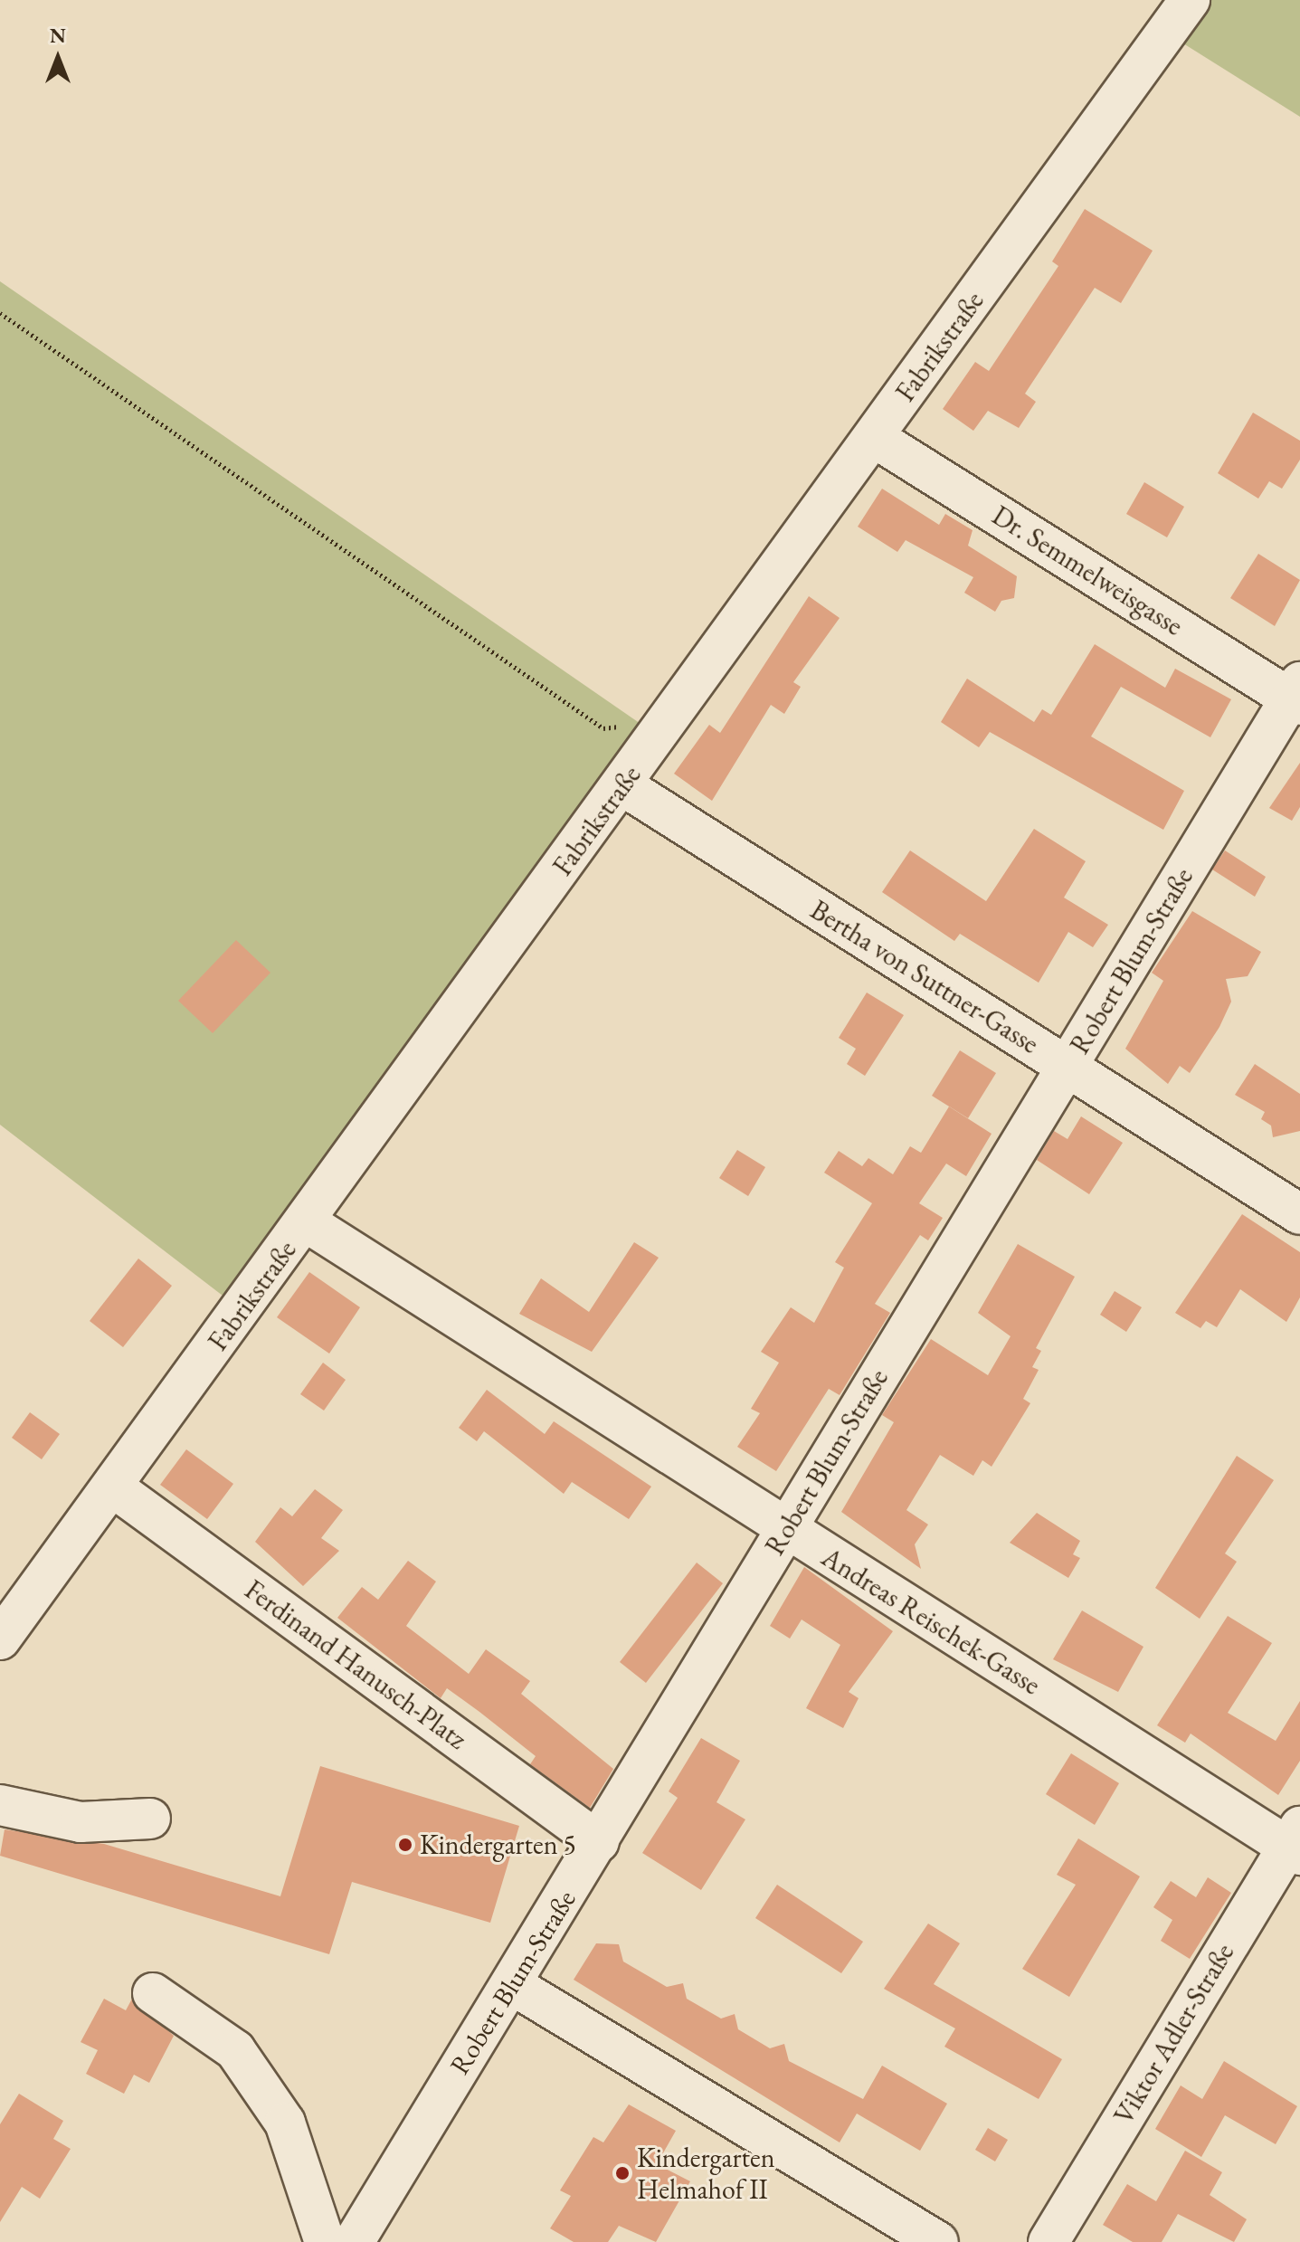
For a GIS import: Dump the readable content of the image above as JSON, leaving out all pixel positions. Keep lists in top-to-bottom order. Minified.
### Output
{"streets":{"street":["Fabrikstraße","Dr. Semmelweisgasse","Robert Blum-Straße","Bertha von Suttner-Gasse","Andreas Reischek-Gasse","Ferdinand Hanusch-Platz","Viktor Adler-Straße"]},"crossings":[["Fabrikstraße","Dr. Semmelweisgasse"],["Fabrikstraße","Bertha von Suttner-Gasse"],["Fabrikstraße","Andreas Reischek-Gasse"],["Fabrikstraße","Ferdinand Hanusch-Platz"],["Dr. Semmelweisgasse","Robert Blum-Straße"],["Robert Blum-Straße","Bertha von Suttner-Gasse"],["Robert Blum-Straße","Andreas Reischek-Gasse"],["Robert Blum-Straße","Ferdinand Hanusch-Platz"],["Andreas Reischek-Gasse","Viktor Adler-Straße"]],"places":["Kindergarten 5","Kindergarten Helmahof II"],"north":"top"}
